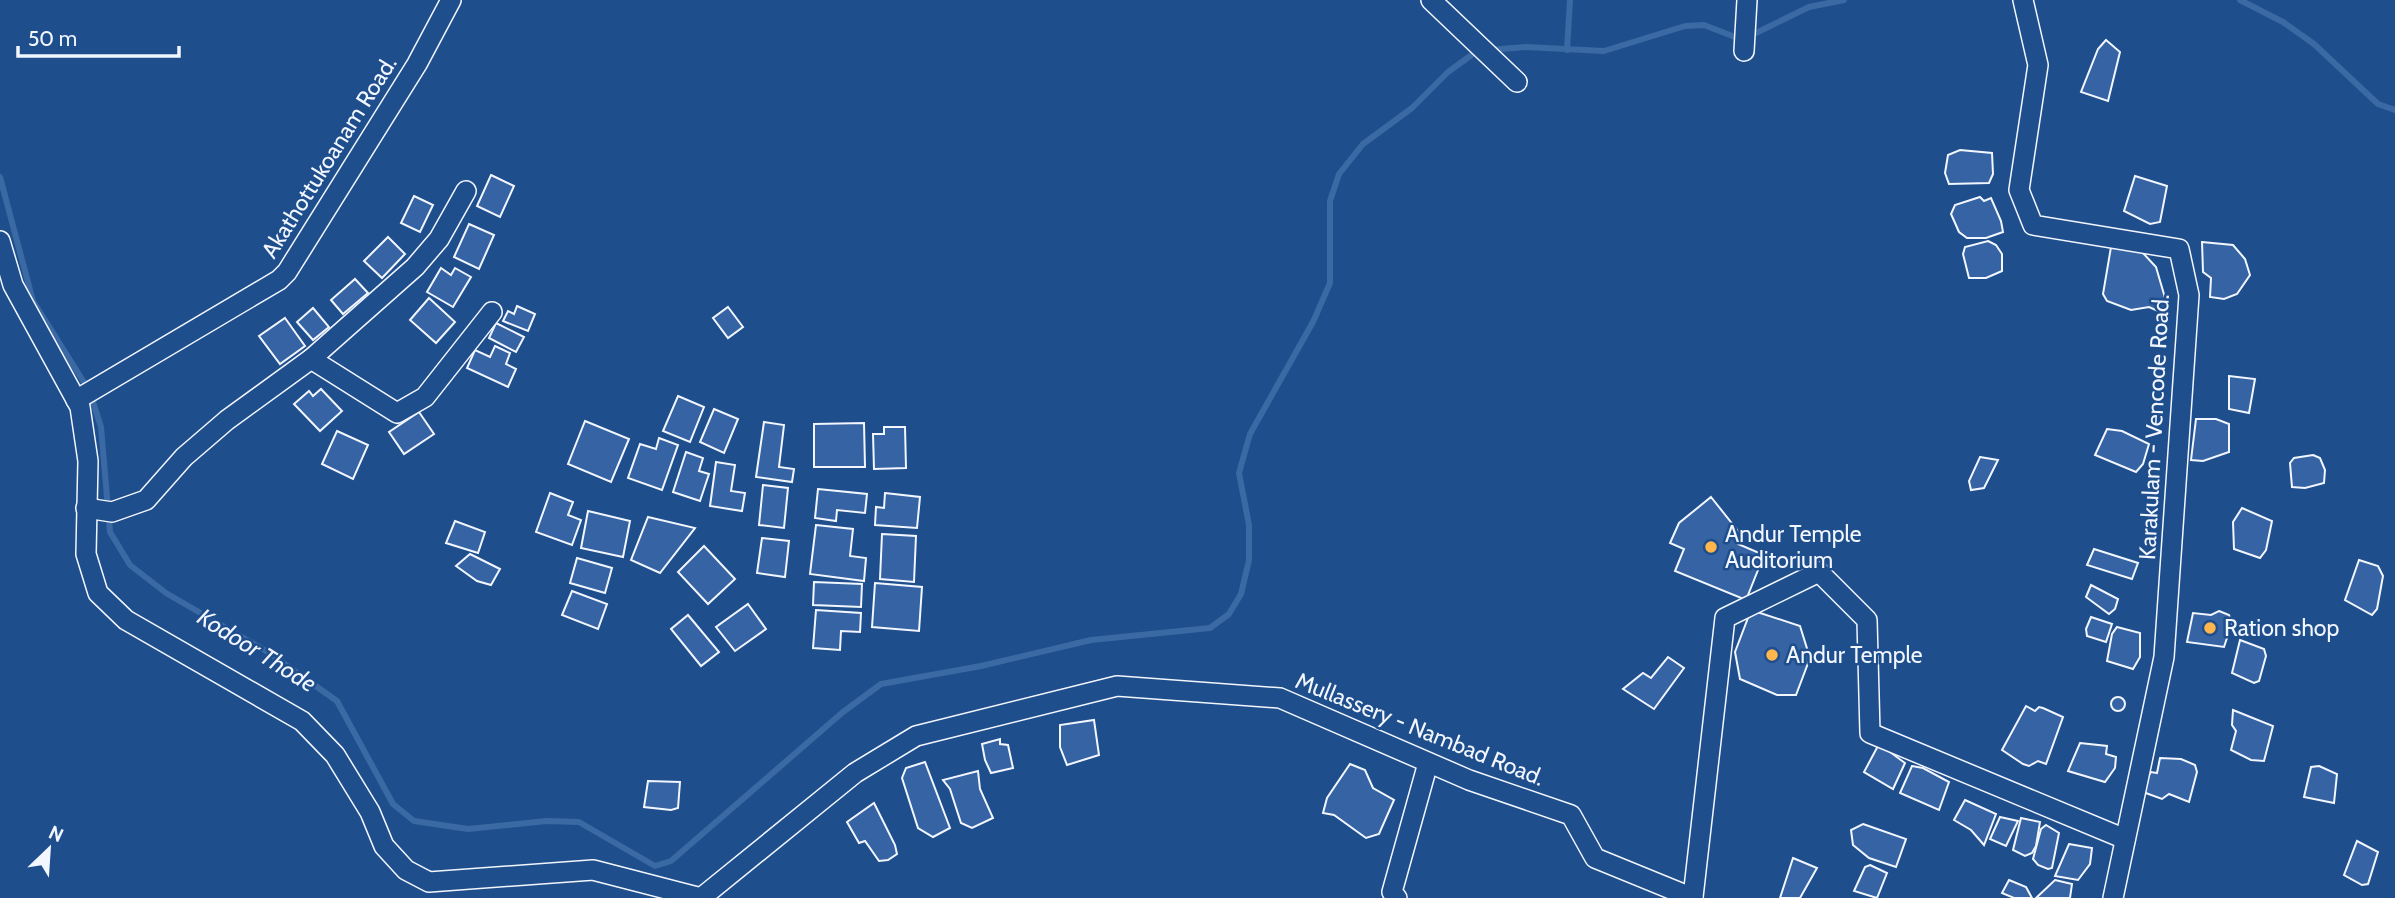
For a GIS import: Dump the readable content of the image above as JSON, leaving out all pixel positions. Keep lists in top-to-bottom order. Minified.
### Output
{"streets":{"street":["Akathottukoanam Road.","Karakulam - Vencode Road.","Mullassery - Nambad Road."]},"crossings":[["Akathottukoanam Road.","Mullassery - Nambad Road."]],"water":["Kodoor Thode"],"places":["Andur Temple Auditorium","Ration shop","Andur Temple"],"scale_bar":"50 m","north":"top right"}
